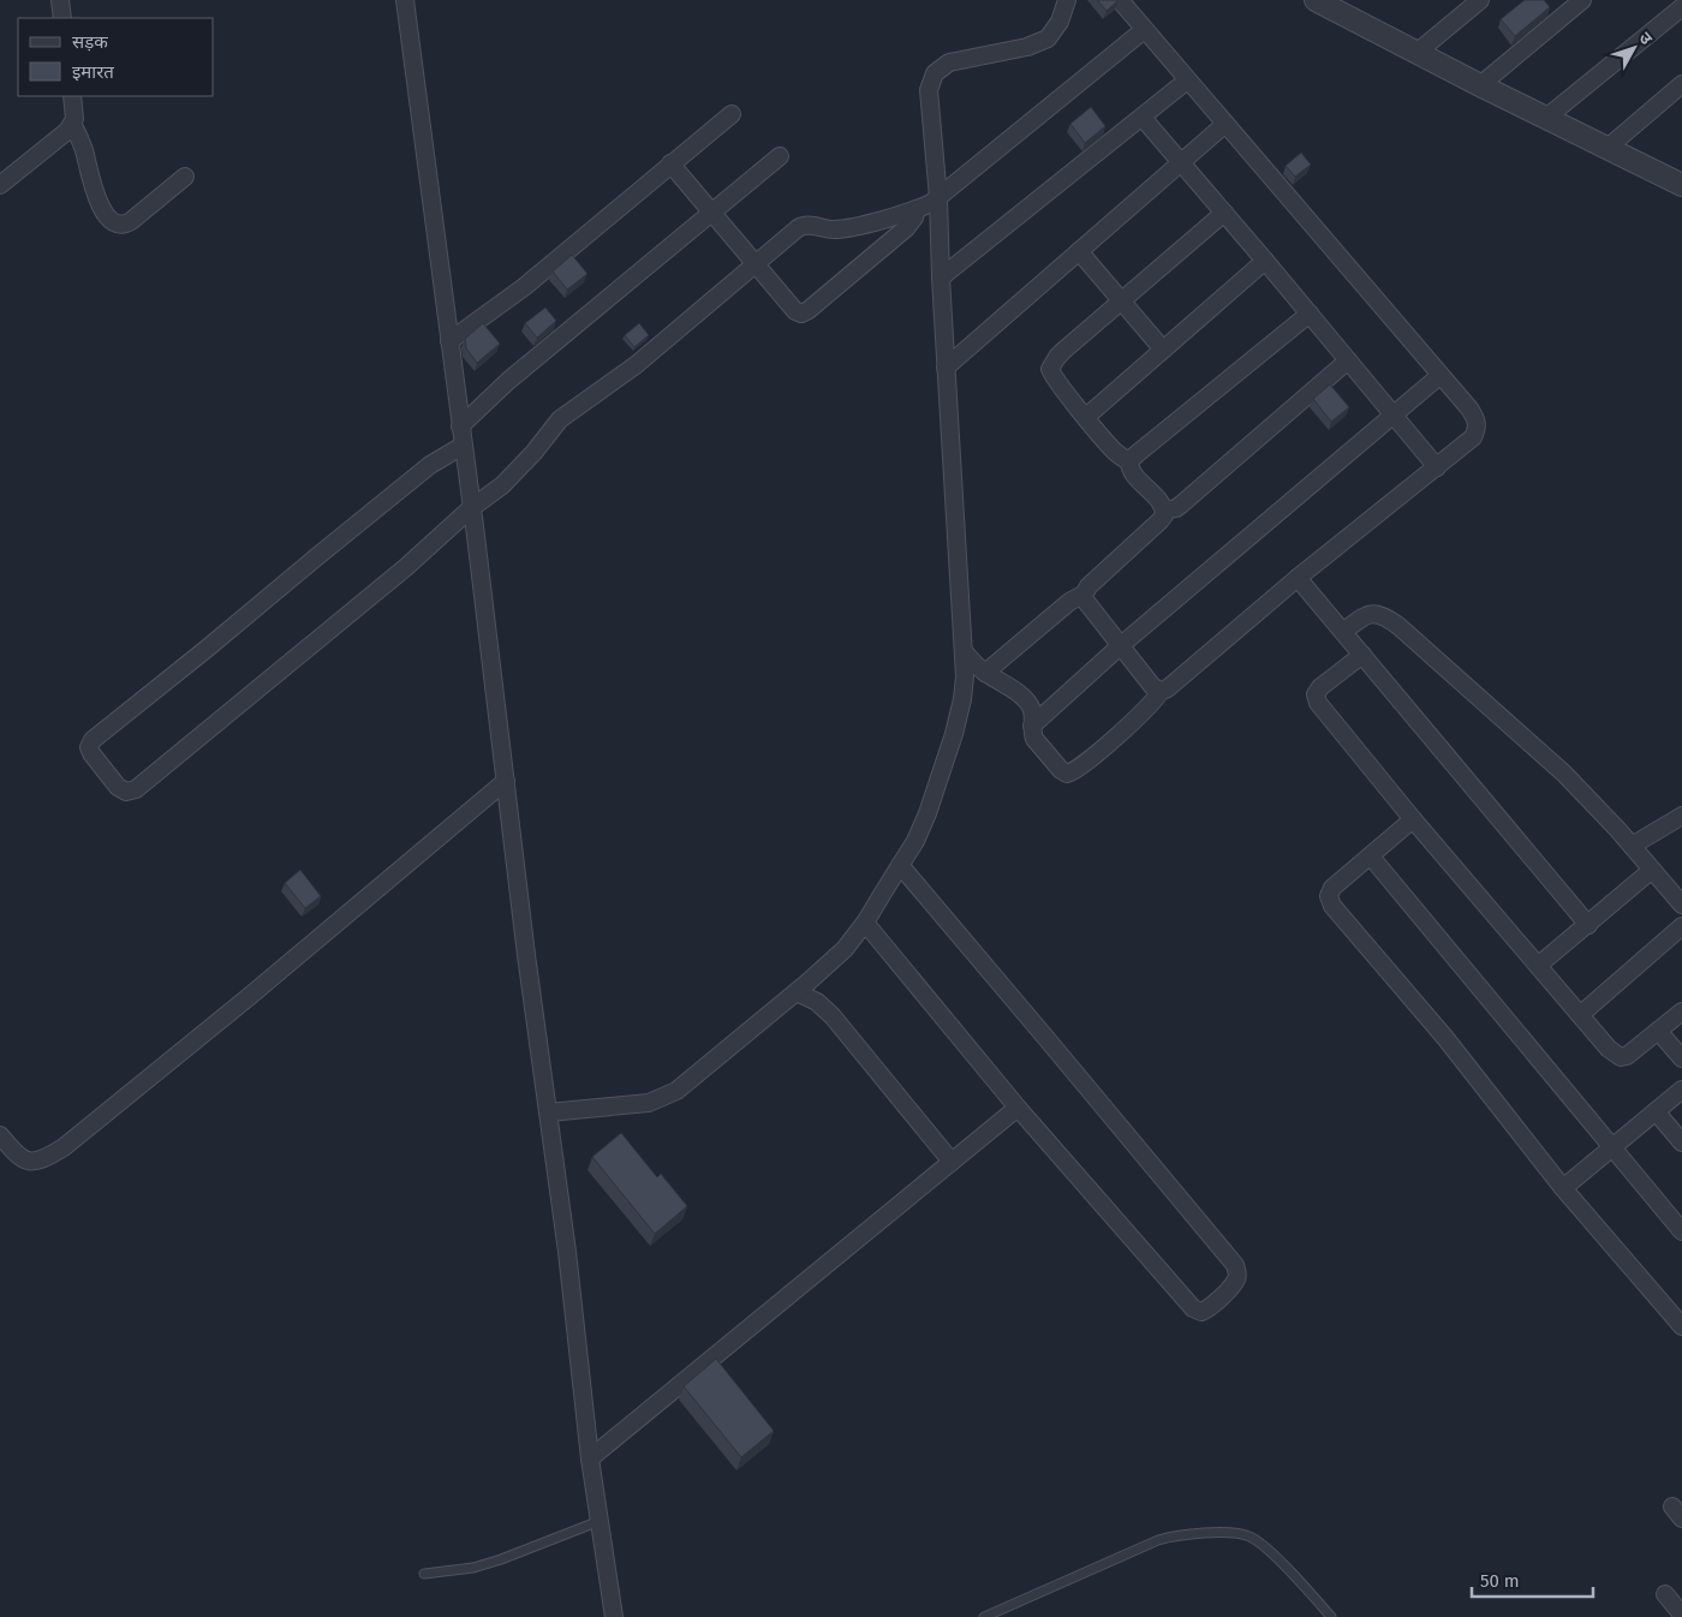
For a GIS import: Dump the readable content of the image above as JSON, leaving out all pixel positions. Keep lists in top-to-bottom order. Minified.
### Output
{"legend":["सड़क","इमारत"],"scale_bar":"50 m","north":"top right"}
